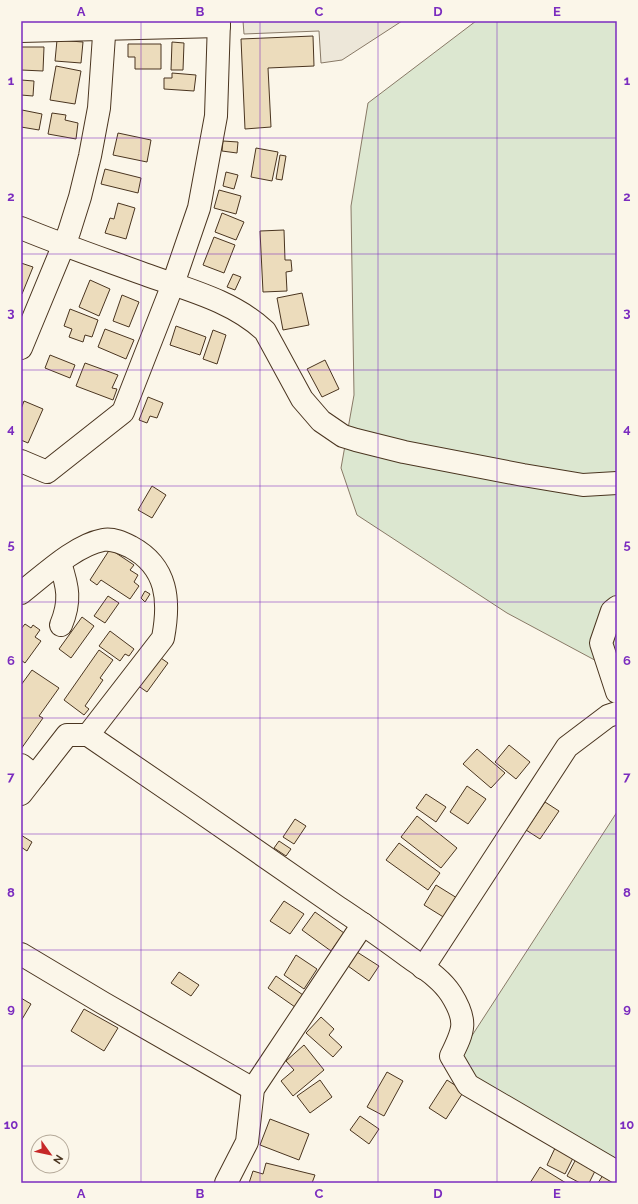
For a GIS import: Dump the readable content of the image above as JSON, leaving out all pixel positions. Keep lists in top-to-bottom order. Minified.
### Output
{"north":"bottom right","grid":{"columns":["A","B","C","D","E"],"rows":["1","2","3","4","5","6","7","8","9","10"]}}
